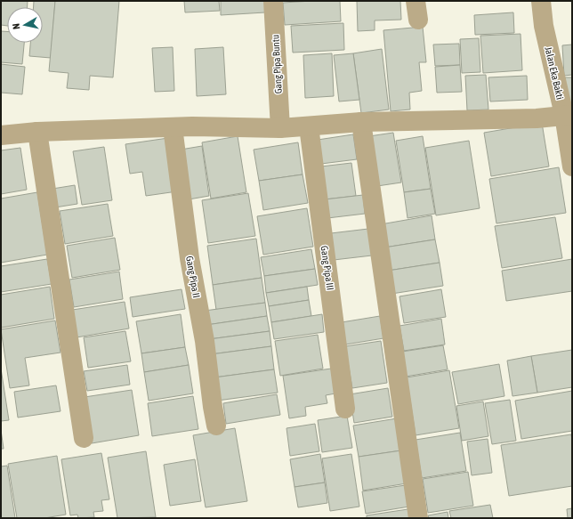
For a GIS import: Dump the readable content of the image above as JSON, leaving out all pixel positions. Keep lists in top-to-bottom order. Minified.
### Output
{"streets":{"street":["Gang Pipa Buntu","Jalan Eka Bakti","Gang Pipa III","Gang Pipa II"]},"north":"left"}
